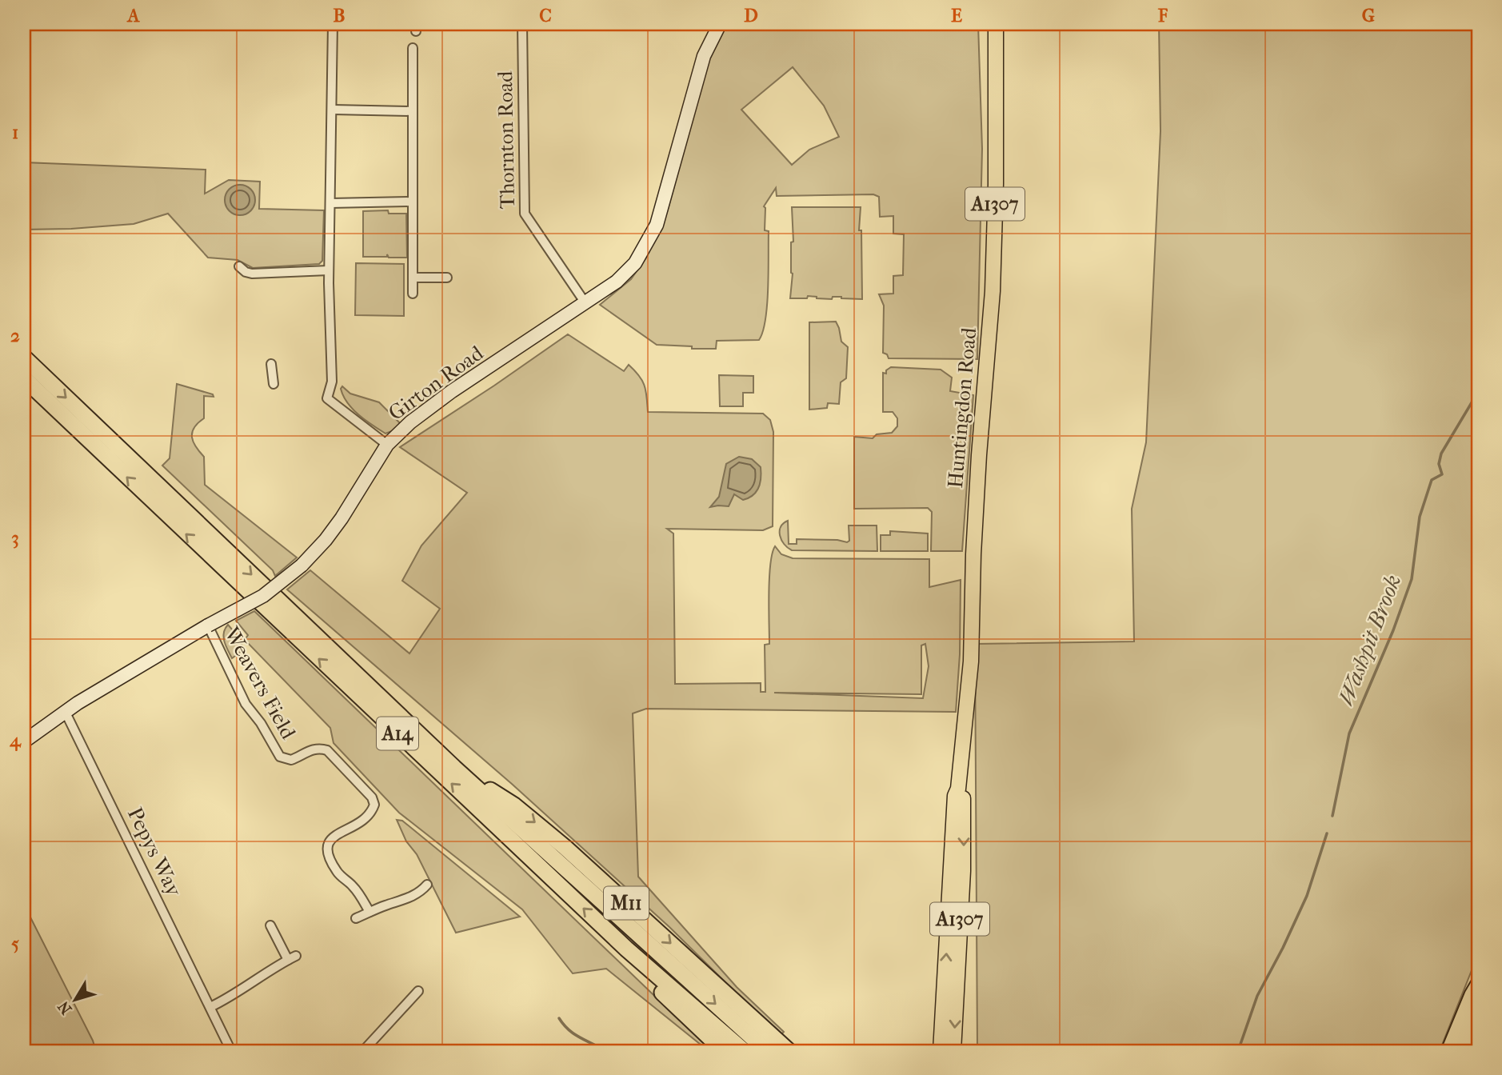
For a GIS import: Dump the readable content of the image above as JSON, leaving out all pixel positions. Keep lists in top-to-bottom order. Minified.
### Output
{"streets":{"highway":["A14","M11"],"main road":["A1307","Huntingdon Road"],"street":["Thornton Road","Girton Road","Weavers Field","Pepys Way"]},"crossings":[["Thornton Road","Girton Road"],["Girton Road","Weavers Field"],["Girton Road","Pepys Way"],["A14","M11"]],"water":["Washpit Brook"],"north":"bottom left","grid":{"columns":["A","B","C","D","E","F","G"],"rows":["1","2","3","4","5"]}}
